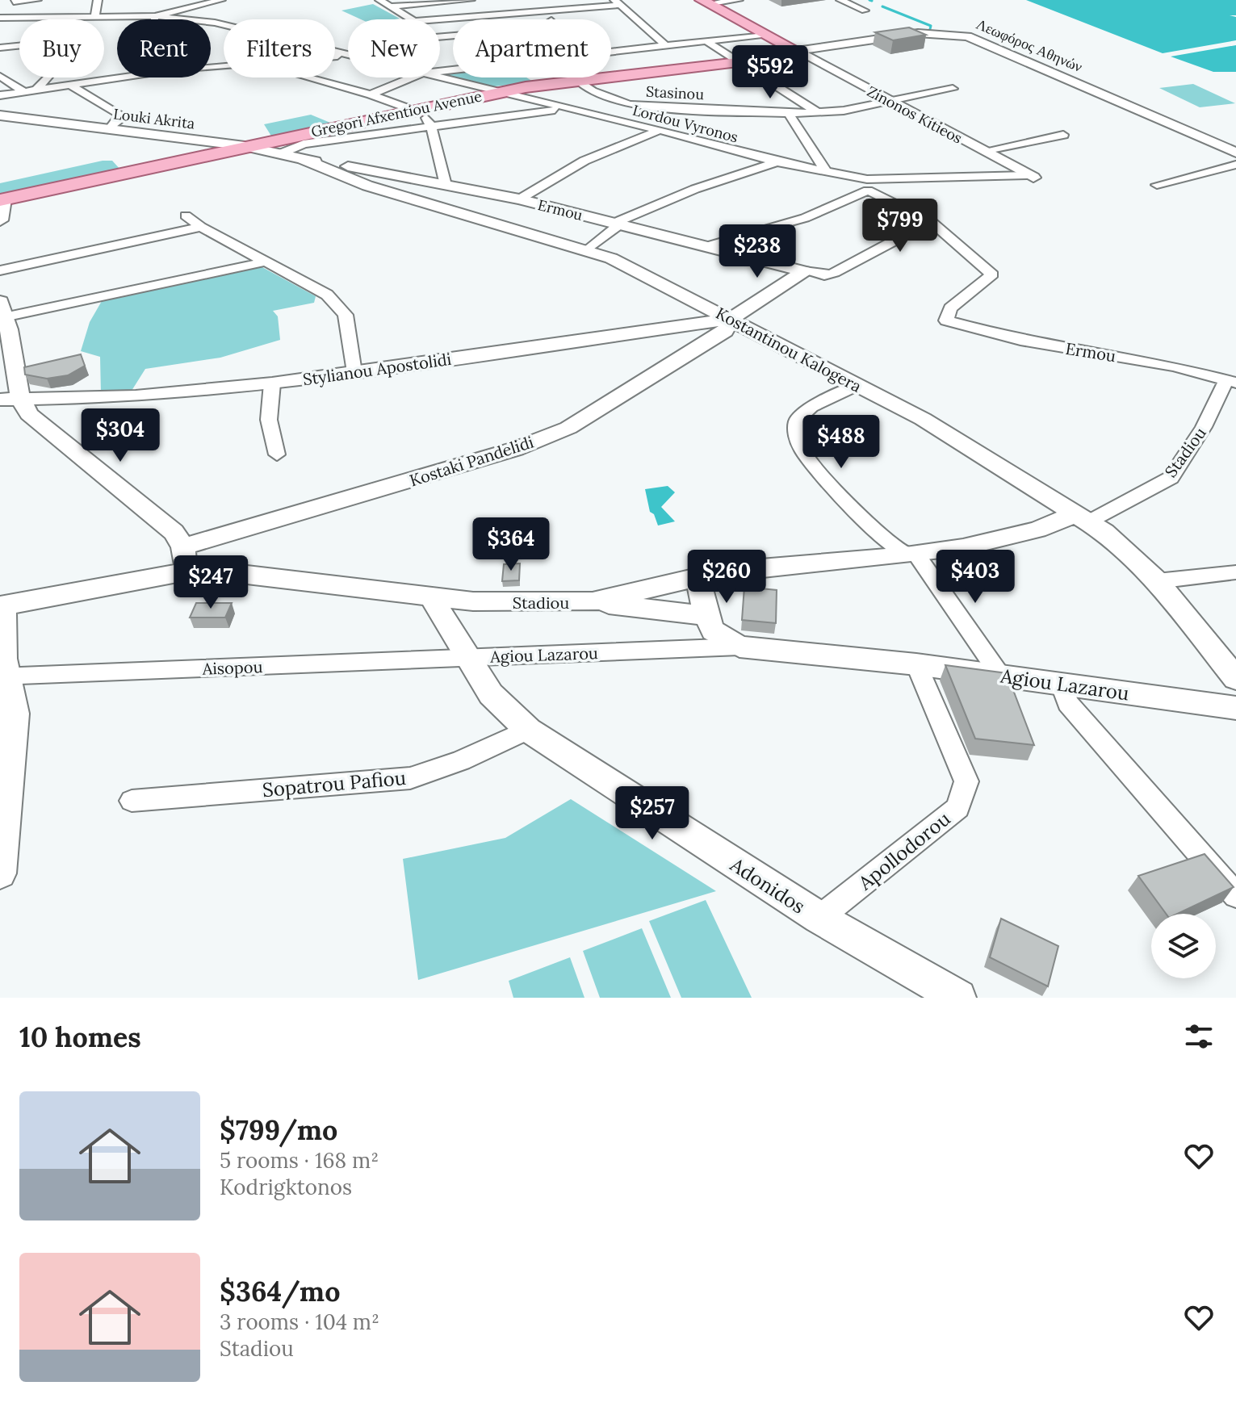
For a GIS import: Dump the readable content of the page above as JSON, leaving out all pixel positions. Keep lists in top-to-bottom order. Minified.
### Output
{"streets":{"main road":["Gregori Afxentiou Avenue"],"street":["Λεωφόρος Αθηνών","Stasinou","Zinonos Kitieos","Louki Akrita","Lordou Vyronos","Ermou","Kostantinou Kalogera","Stylianou Apostolidi","Stadiou","Kostaki Pandelidi","Agiou Lazarou","Aisopou","Sopatrou Pafiou","Apollodorou","Adonidos"]},"crossings":[["Λεωφόρος Αθηνών","Gregori Afxentiou Avenue"],["Λεωφόρος Αθηνών","Zinonos Kitieos"],["Stasinou","Gregori Afxentiou Avenue"],["Stasinou","Zinonos Kitieos"],["Gregori Afxentiou Avenue","Zinonos Kitieos"],["Gregori Afxentiou Avenue","Louki Akrita"],["Gregori Afxentiou Avenue","Lordou Vyronos"],["Ermou","Kostantinou Kalogera"],["Ermou","Stadiou"],["Kostantinou Kalogera","Stylianou Apostolidi"],["Kostantinou Kalogera","Stadiou"],["Kostantinou Kalogera","Kostaki Pandelidi"],["Stylianou Apostolidi","Kostaki Pandelidi"],["Stadiou","Agiou Lazarou"],["Stadiou","Adonidos"],["Agiou Lazarou","Aisopou"],["Agiou Lazarou","Apollodorou"],["Agiou Lazarou","Adonidos"],["Aisopou","Adonidos"],["Sopatrou Pafiou","Adonidos"],["Apollodorou","Adonidos"]],"page":{"chip":["Buy","Rent","Filters","New","Apartment"],"price":["$592","$799","$238","$304","$488","$364","$260","$403","$247","$257"],"heading":"10 homes","list":[{"name":"$799/mo","note":"5 rooms · 168 m² · Kodrigktonos"},{"name":"$364/mo","note":"3 rooms · 104 m² · Stadiou"}]}}
